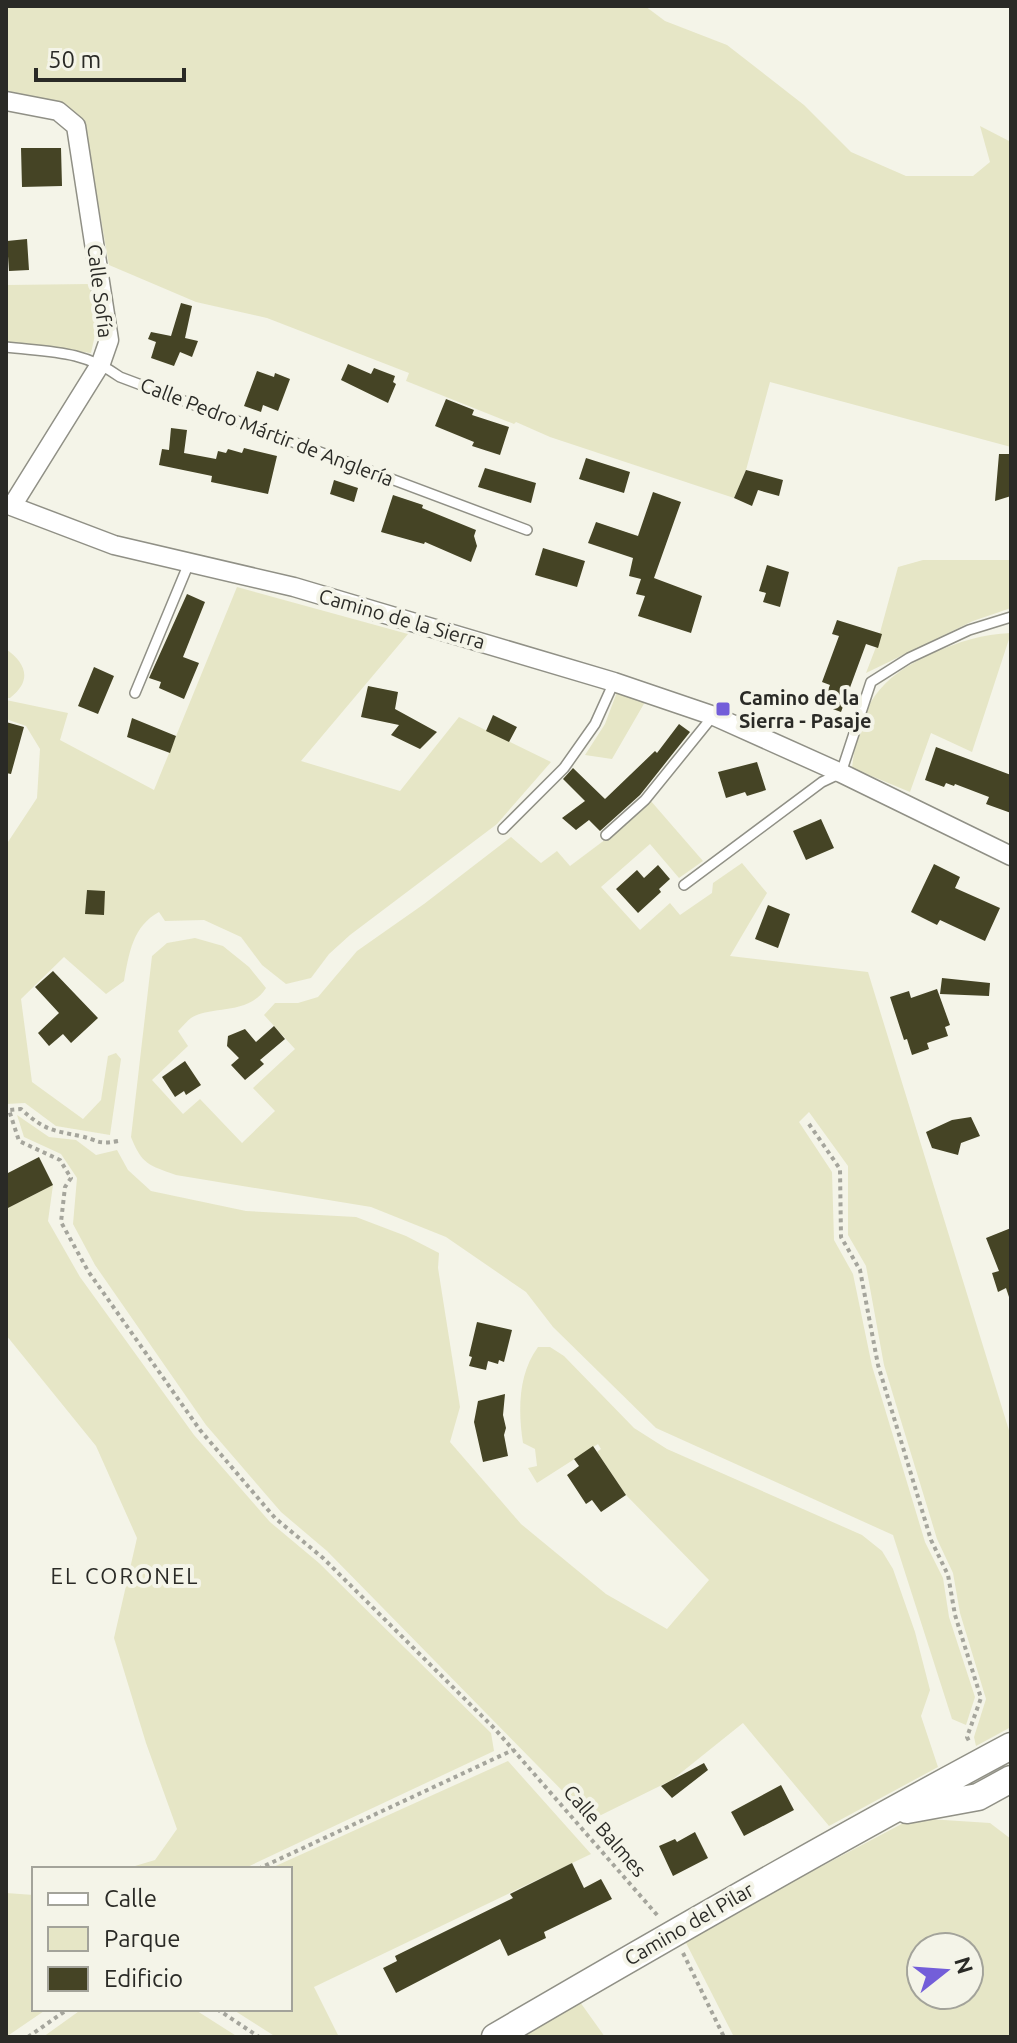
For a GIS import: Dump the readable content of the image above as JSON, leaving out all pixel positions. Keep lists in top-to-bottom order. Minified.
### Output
{"streets":{"main road":["Camino del Pilar"],"street":["Calle Sofía","Camino de la Sierra"],"lane":["Calle Pedro Mártir de Anglería"],"path":["Calle Balmes"]},"crossings":[["Calle Sofía","Calle Pedro Mártir de Anglería"],["Calle Sofía","Camino de la Sierra"],["Calle Balmes","Camino del Pilar"]],"districts":["EL CORONEL"],"places":{"transit":["Camino de la Sierra - Pasaje"]},"legend":["Calle","Parque","Edificio"],"scale_bar":"50 m","north":"right"}
